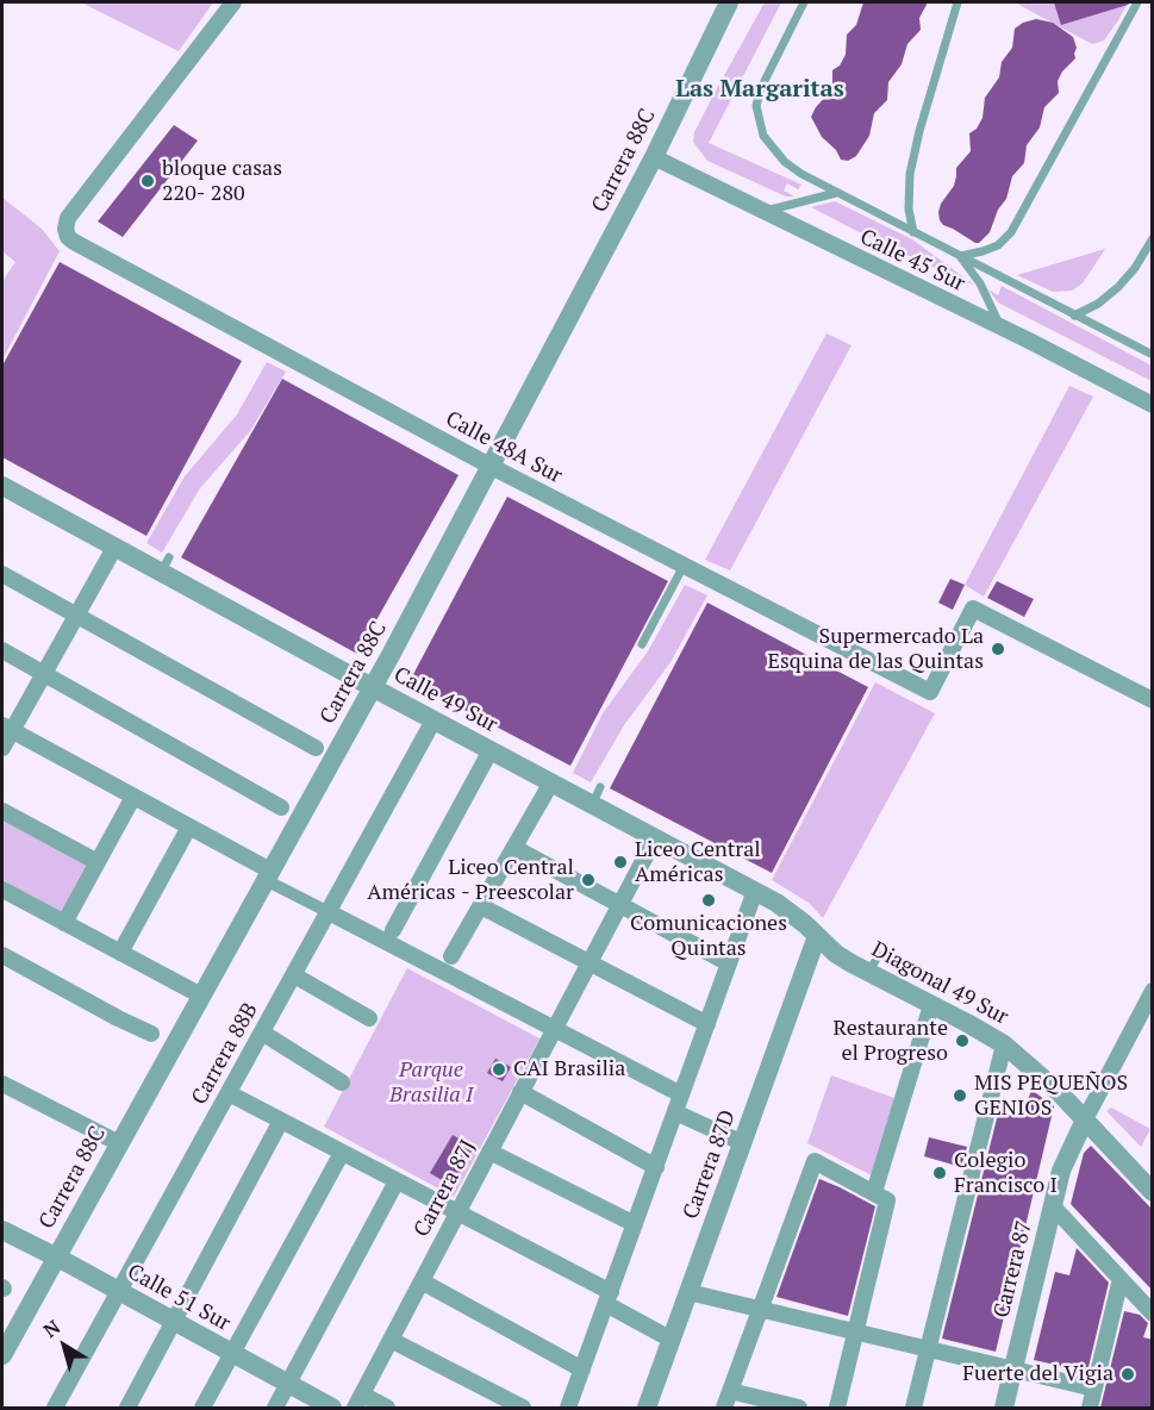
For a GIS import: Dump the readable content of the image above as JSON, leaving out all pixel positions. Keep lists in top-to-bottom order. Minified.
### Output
{"streets":{"street":["Carrera 88C","Calle 45 Sur","Calle 48A Sur","Calle 49 Sur","Diagonal 49 Sur","Carrera 88B","Carrera 87D","Carrera 87J","Carrera 87","Calle 51 Sur"]},"crossings":[["Carrera 88C","Calle 45 Sur"],["Carrera 88C","Calle 48A Sur"],["Carrera 88C","Calle 49 Sur"],["Carrera 88C","Calle 51 Sur"],["Calle 49 Sur","Diagonal 49 Sur"],["Calle 49 Sur","Carrera 88B"],["Calle 49 Sur","Carrera 87J"],["Diagonal 49 Sur","Carrera 87D"],["Diagonal 49 Sur","Carrera 87"],["Carrera 88B","Calle 51 Sur"]],"districts":["Las Margaritas"],"parks":["Parque Brasilia I"],"places":["bloque casas 220- 280","Supermercado La Esquina de las Quintas","Liceo Central Américas","Liceo Central Américas - Preescolar","Comunicaciones Quintas","Restaurante el Progreso","CAI Brasilia","MIS PEQUEÑOS GENIOS","Colegio Francisco I","Fuerte del Vigia"],"north":"top left"}
